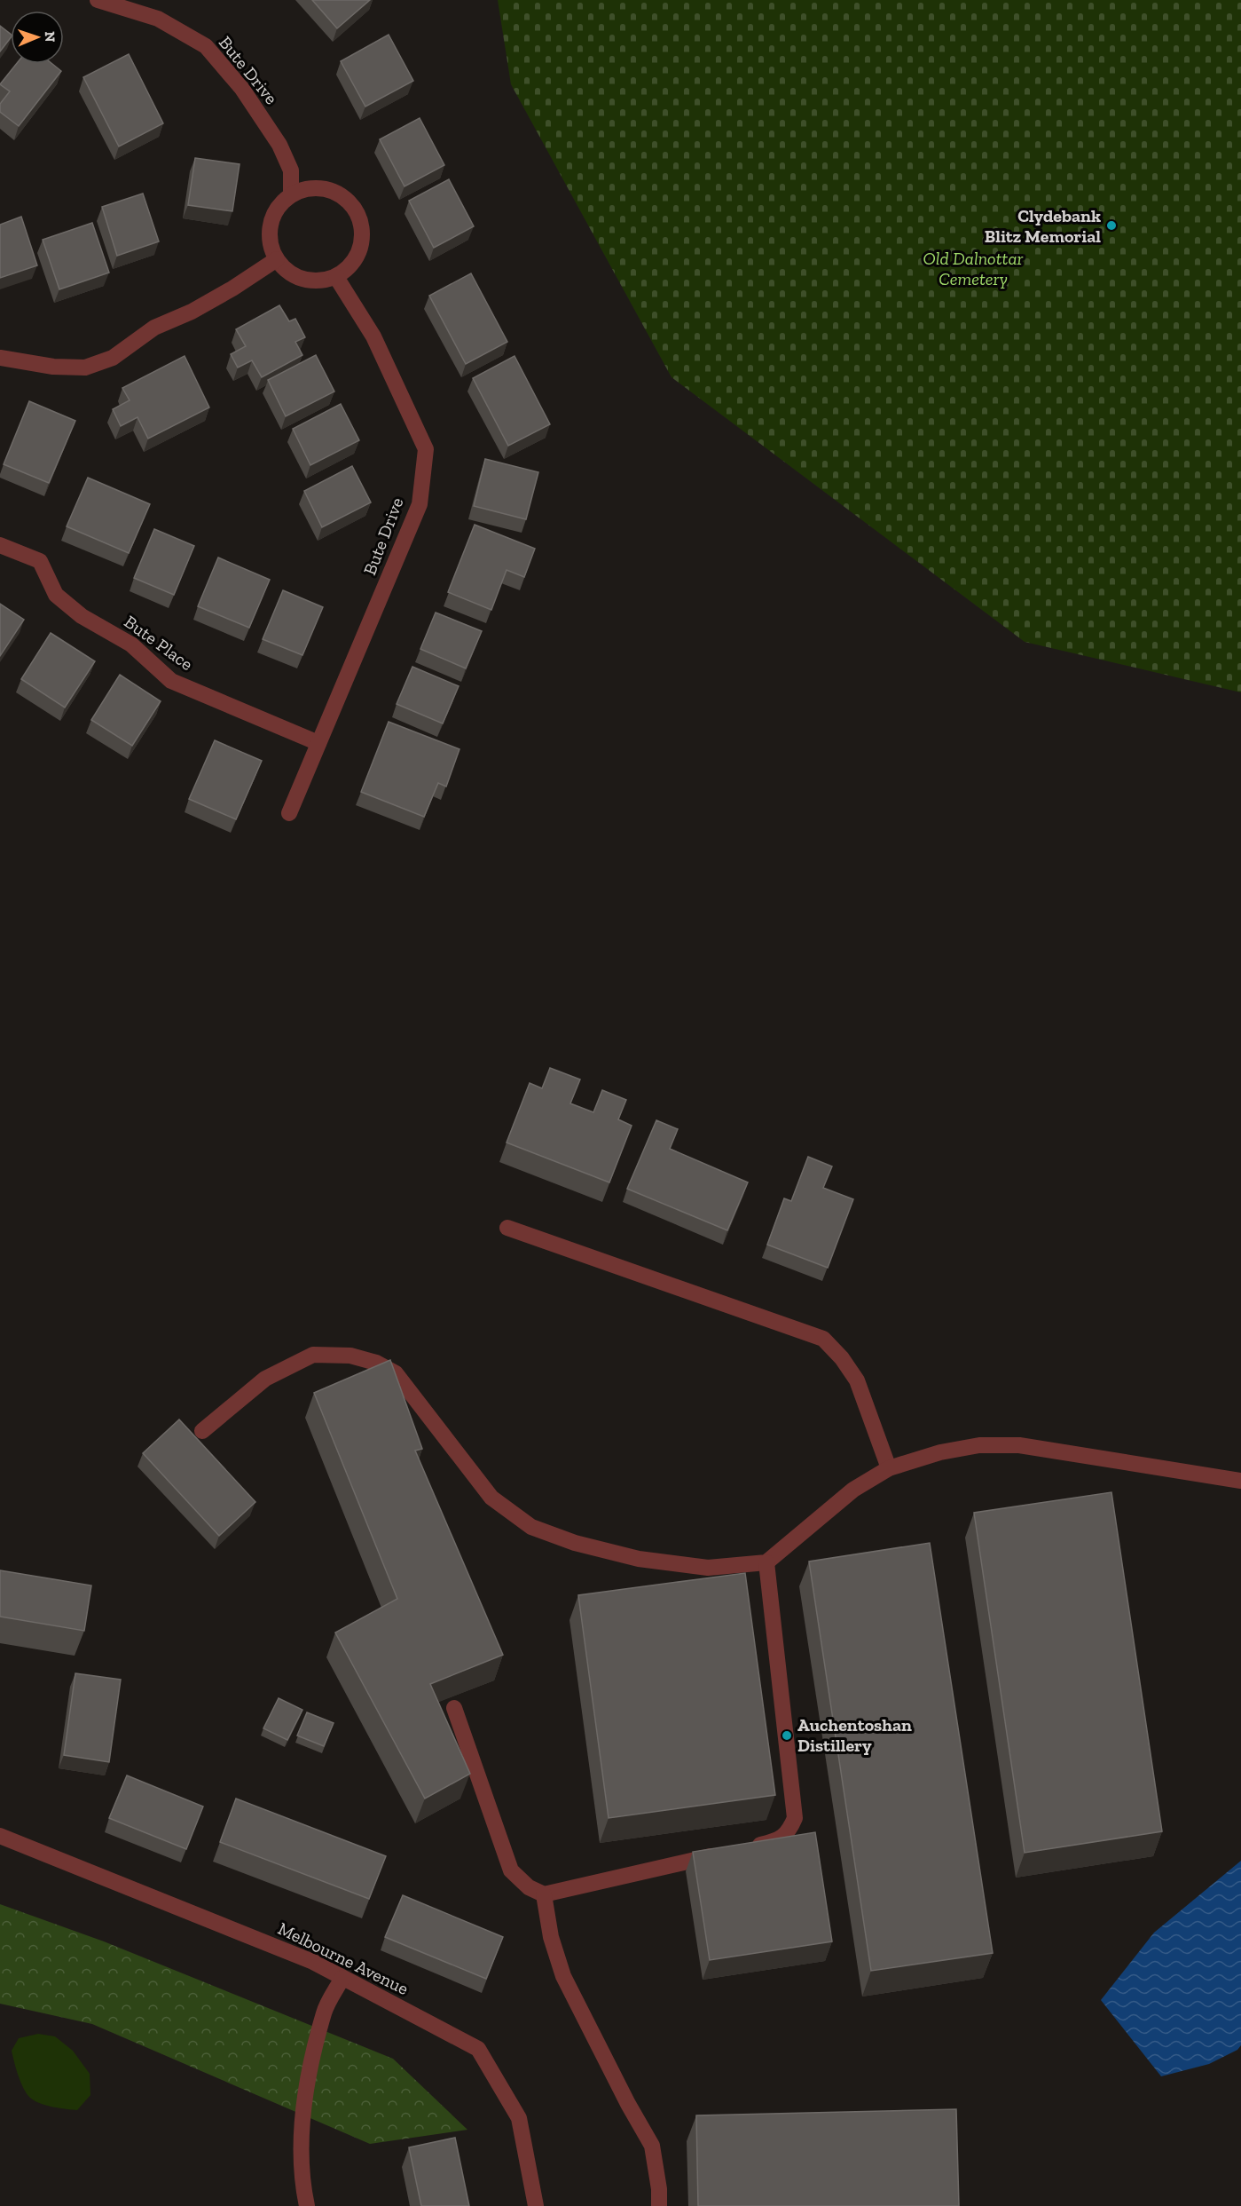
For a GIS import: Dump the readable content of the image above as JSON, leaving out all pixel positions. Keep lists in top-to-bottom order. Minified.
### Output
{"streets":{"street":["Bute Drive","Bute Place","Melbourne Avenue"]},"crossings":[["Bute Drive","Bute Place"]],"parks":["Old Dalnottar Cemetery"],"places":["Clydebank Blitz Memorial","Auchentoshan Distillery"],"north":"right"}
